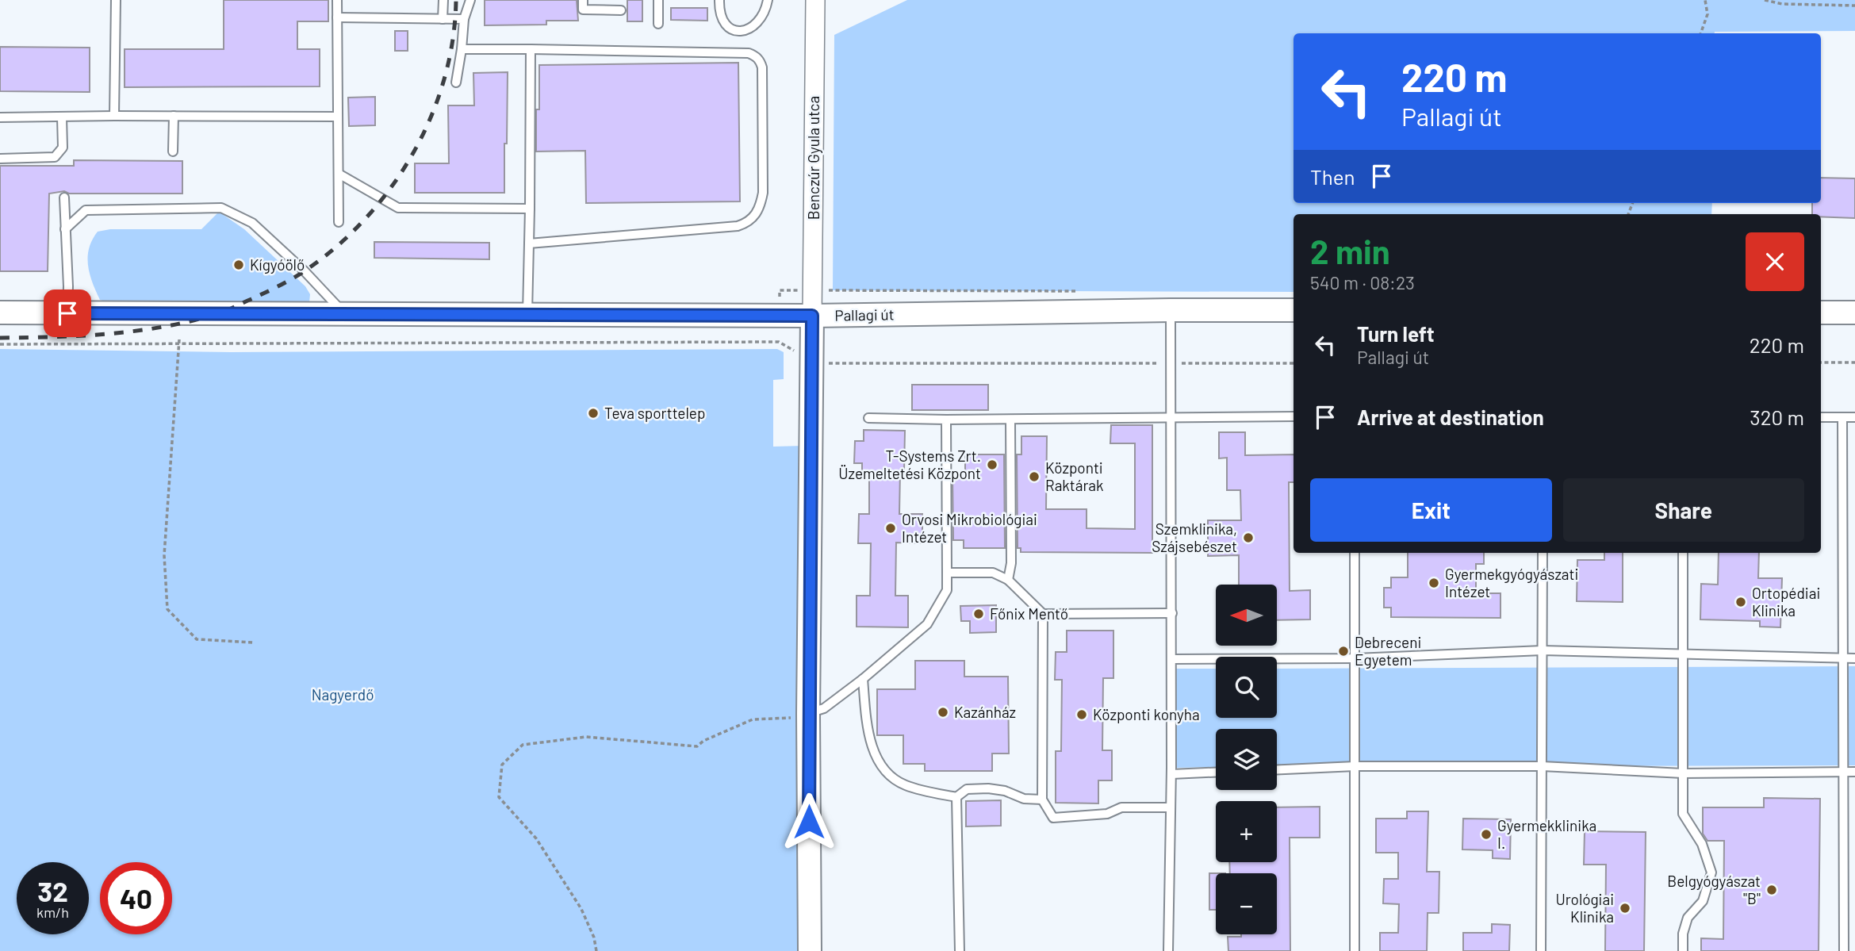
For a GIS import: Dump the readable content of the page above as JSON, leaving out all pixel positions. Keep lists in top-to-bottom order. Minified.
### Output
{"streets":{"street":["Benczúr Gyula utca","Pallagi út"]},"crossings":[["Benczúr Gyula utca","Pallagi út"]],"parks":["Nagyerdő"],"places":["Kígyóölő","Teva sporttelep","T-Systems Zrt. Üzemeltetési Központ","Központi Raktárak","Orvosi Mikrobiológiai Intézet","Szemklinika, Szájsebészet","Gyermekgyógyászati Intézet","Ortopédiai Klinika","Főnix Mentő","Debreceni Egyetem","Kazánház","Központi konyha","Gyermekklinika I.","Belgyógyászat \"B\"","Urológiai Klinika"],"north":"left","page":{"turn":["220 m","Pallagi út"],"then":"Then","heading":["2 min","540 m · 08:23"],"list":[{"name":"Turn left","note":"Pallagi út","value":"220 m"},{"name":"Arrive at destination","value":"320 m"}],"buttons":["Exit","Share"],"map_buttons":["+","−"],"speed":"32 km/h","limit":"40"}}
